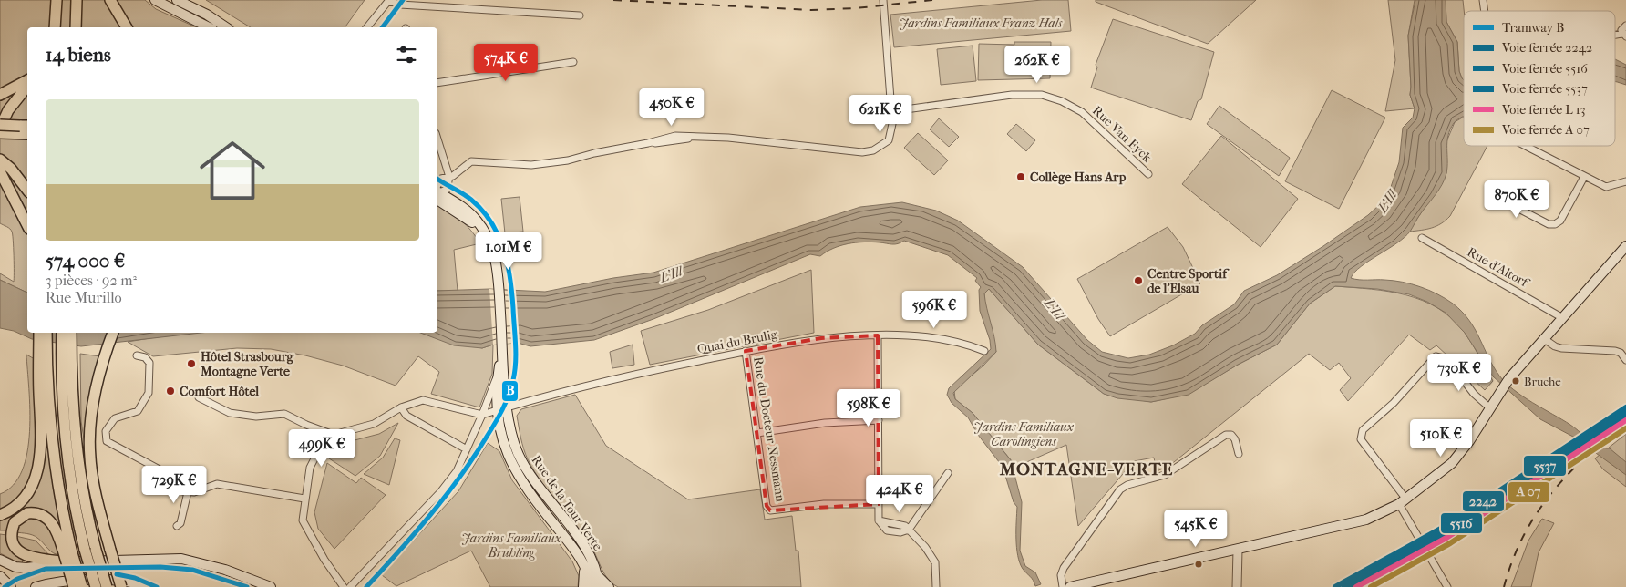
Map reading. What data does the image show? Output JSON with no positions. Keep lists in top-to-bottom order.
{
  "streets": {
    "main road": ["Rue de la Tour Verte"],
    "street": [
      "Rue Van Eyck",
      "Rue d'Altorf",
      "Quai du Brulig",
      "Rue du Docteur Nessmann"
    ]
  },
  "crossings": [
    ["Quai du Brulig", "Rue du Docteur Nessmann"],
    ["Quai du Brulig", "Rue de la Tour Verte"]
  ],
  "districts": ["MONTAGNE-VERTE"],
  "water": ["L'Ill"],
  "parks": ["Jardins Familiaux Franz Hals", "Jardins Familiaux Carolingiens", "Jardins Familiaux Bruhling"],
  "places": [
    "Collège Hans Arp",
    "Centre Sportif de l'Elsau",
    "Hôtel Strasbourg Montagne Verte",
    "Bruche",
    "Comfort Hôtel"
  ],
  "lines": [
    "tram line B",
    "rail line 2242",
    "rail line 5537",
    "rail line 5516"
  ],
  "legend": [
    "Tramway B",
    "Voie ferrée 2242",
    "Voie ferrée 5516",
    "Voie ferrée 5537",
    "Voie ferrée L 13",
    "Voie ferrée A 07"
  ],
  "page": {
    "heading": "14 biens",
    "price": [
      "574K €",
      "262K €",
      "450K €",
      "621K €",
      "870K €",
      "1.01M €",
      "596K €",
      "730K €",
      "598K €",
      "510K €",
      "499K €",
      "729K €",
      "424K €",
      "545K €"
    ],
    "list": [
      {
        "name": "574 000 €",
        "note": "3 pièces · 92 m² · Rue Murillo"
      }
    ]
  }
}
